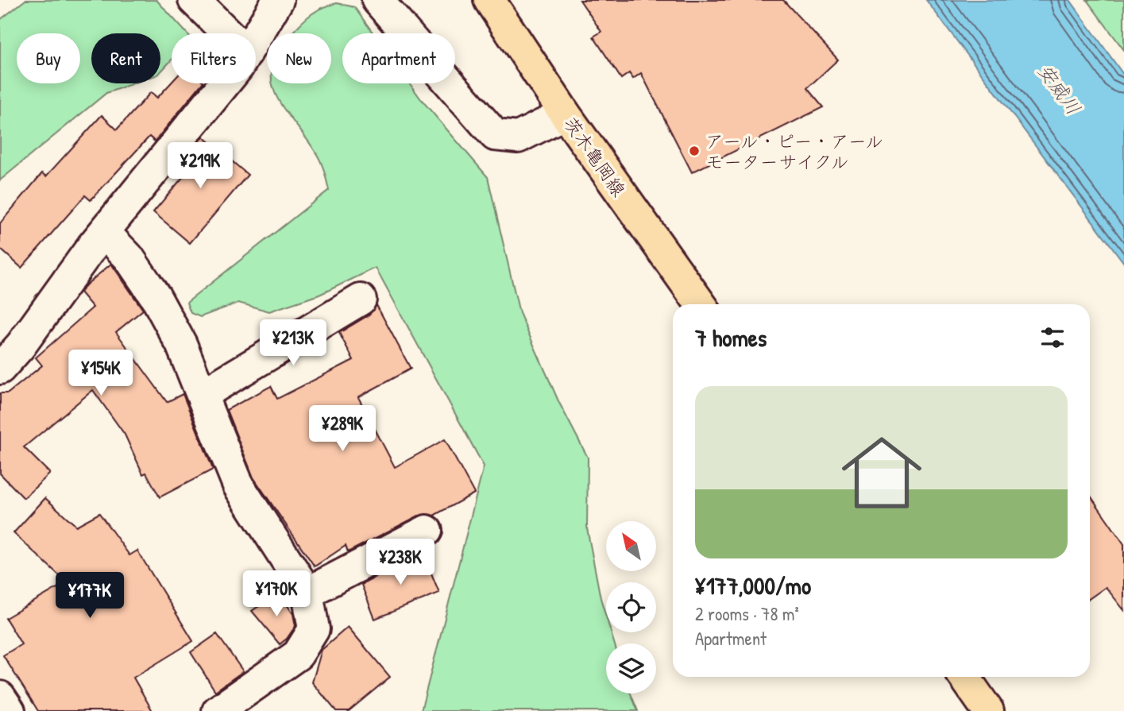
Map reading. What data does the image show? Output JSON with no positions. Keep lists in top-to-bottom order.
{
  "streets": {
    "main road": ["茨木亀岡線"]
  },
  "water": ["安威川"],
  "places": ["アール・ピー・アール モーターサイクル"],
  "north": "top left",
  "page": {
    "chip": [
      "Buy",
      "Rent",
      "Filters",
      "New",
      "Apartment"
    ],
    "price": [
      "¥219K",
      "¥213K",
      "¥154K",
      "¥289K",
      "¥238K",
      "¥170K",
      "¥177K"
    ],
    "heading": "7 homes",
    "list": [
      {
        "name": "¥177,000/mo",
        "note": "2 rooms · 78 m² · Apartment"
      }
    ]
  }
}
